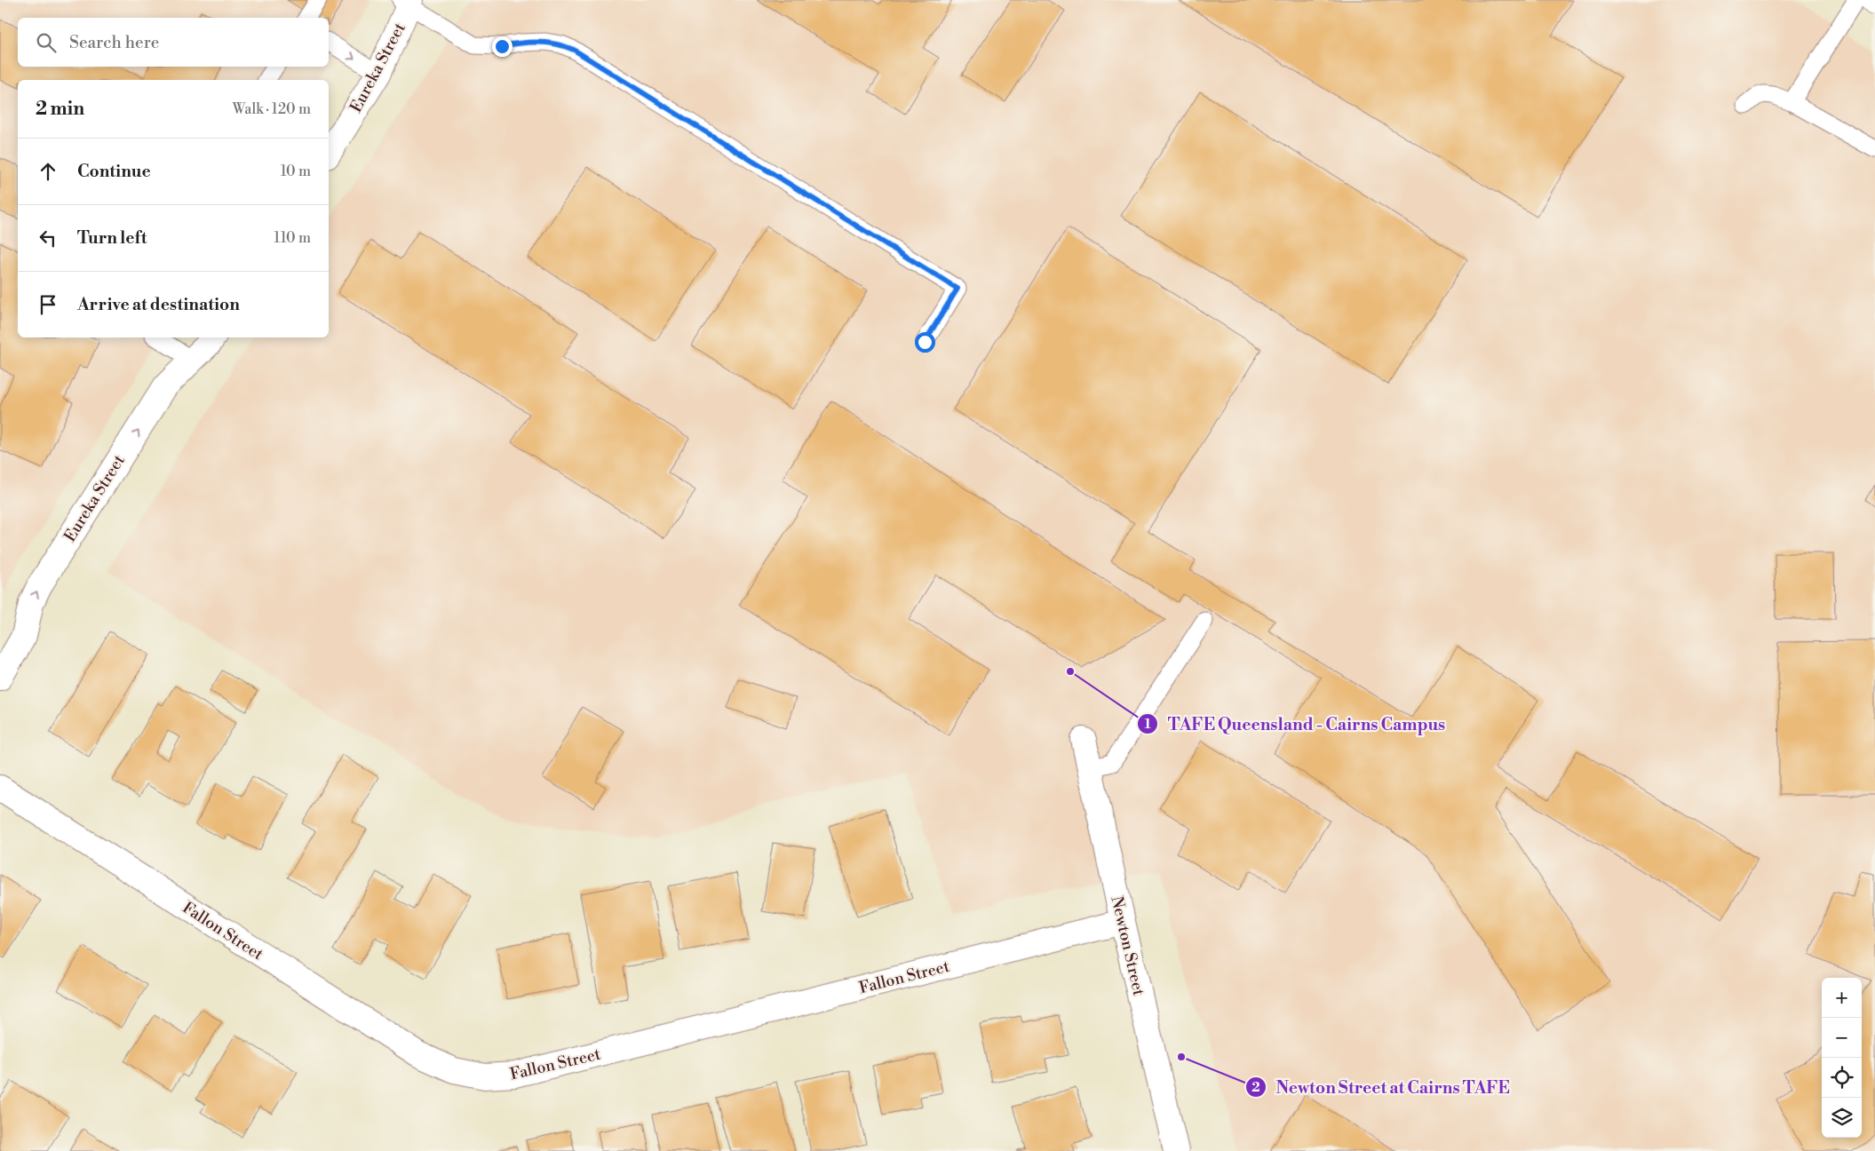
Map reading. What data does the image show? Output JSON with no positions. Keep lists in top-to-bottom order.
{
  "streets": {
    "street": ["Eureka Street", "Fallon Street", "Newton Street"]
  },
  "crossings": [
    ["Fallon Street", "Newton Street"]
  ],
  "one_way": ["Eureka Street"],
  "places": ["TAFE Queensland - Cairns Campus", "Newton Street at Cairns TAFE"],
  "page": {
    "search": "Search here",
    "heading": ["2 min", "Walk · 120 m"],
    "list": [
      ["Continue", "10 m"],
      ["Turn left", "110 m"],
      "Arrive at destination"
    ],
    "map_buttons": ["+", "−"]
  }
}
